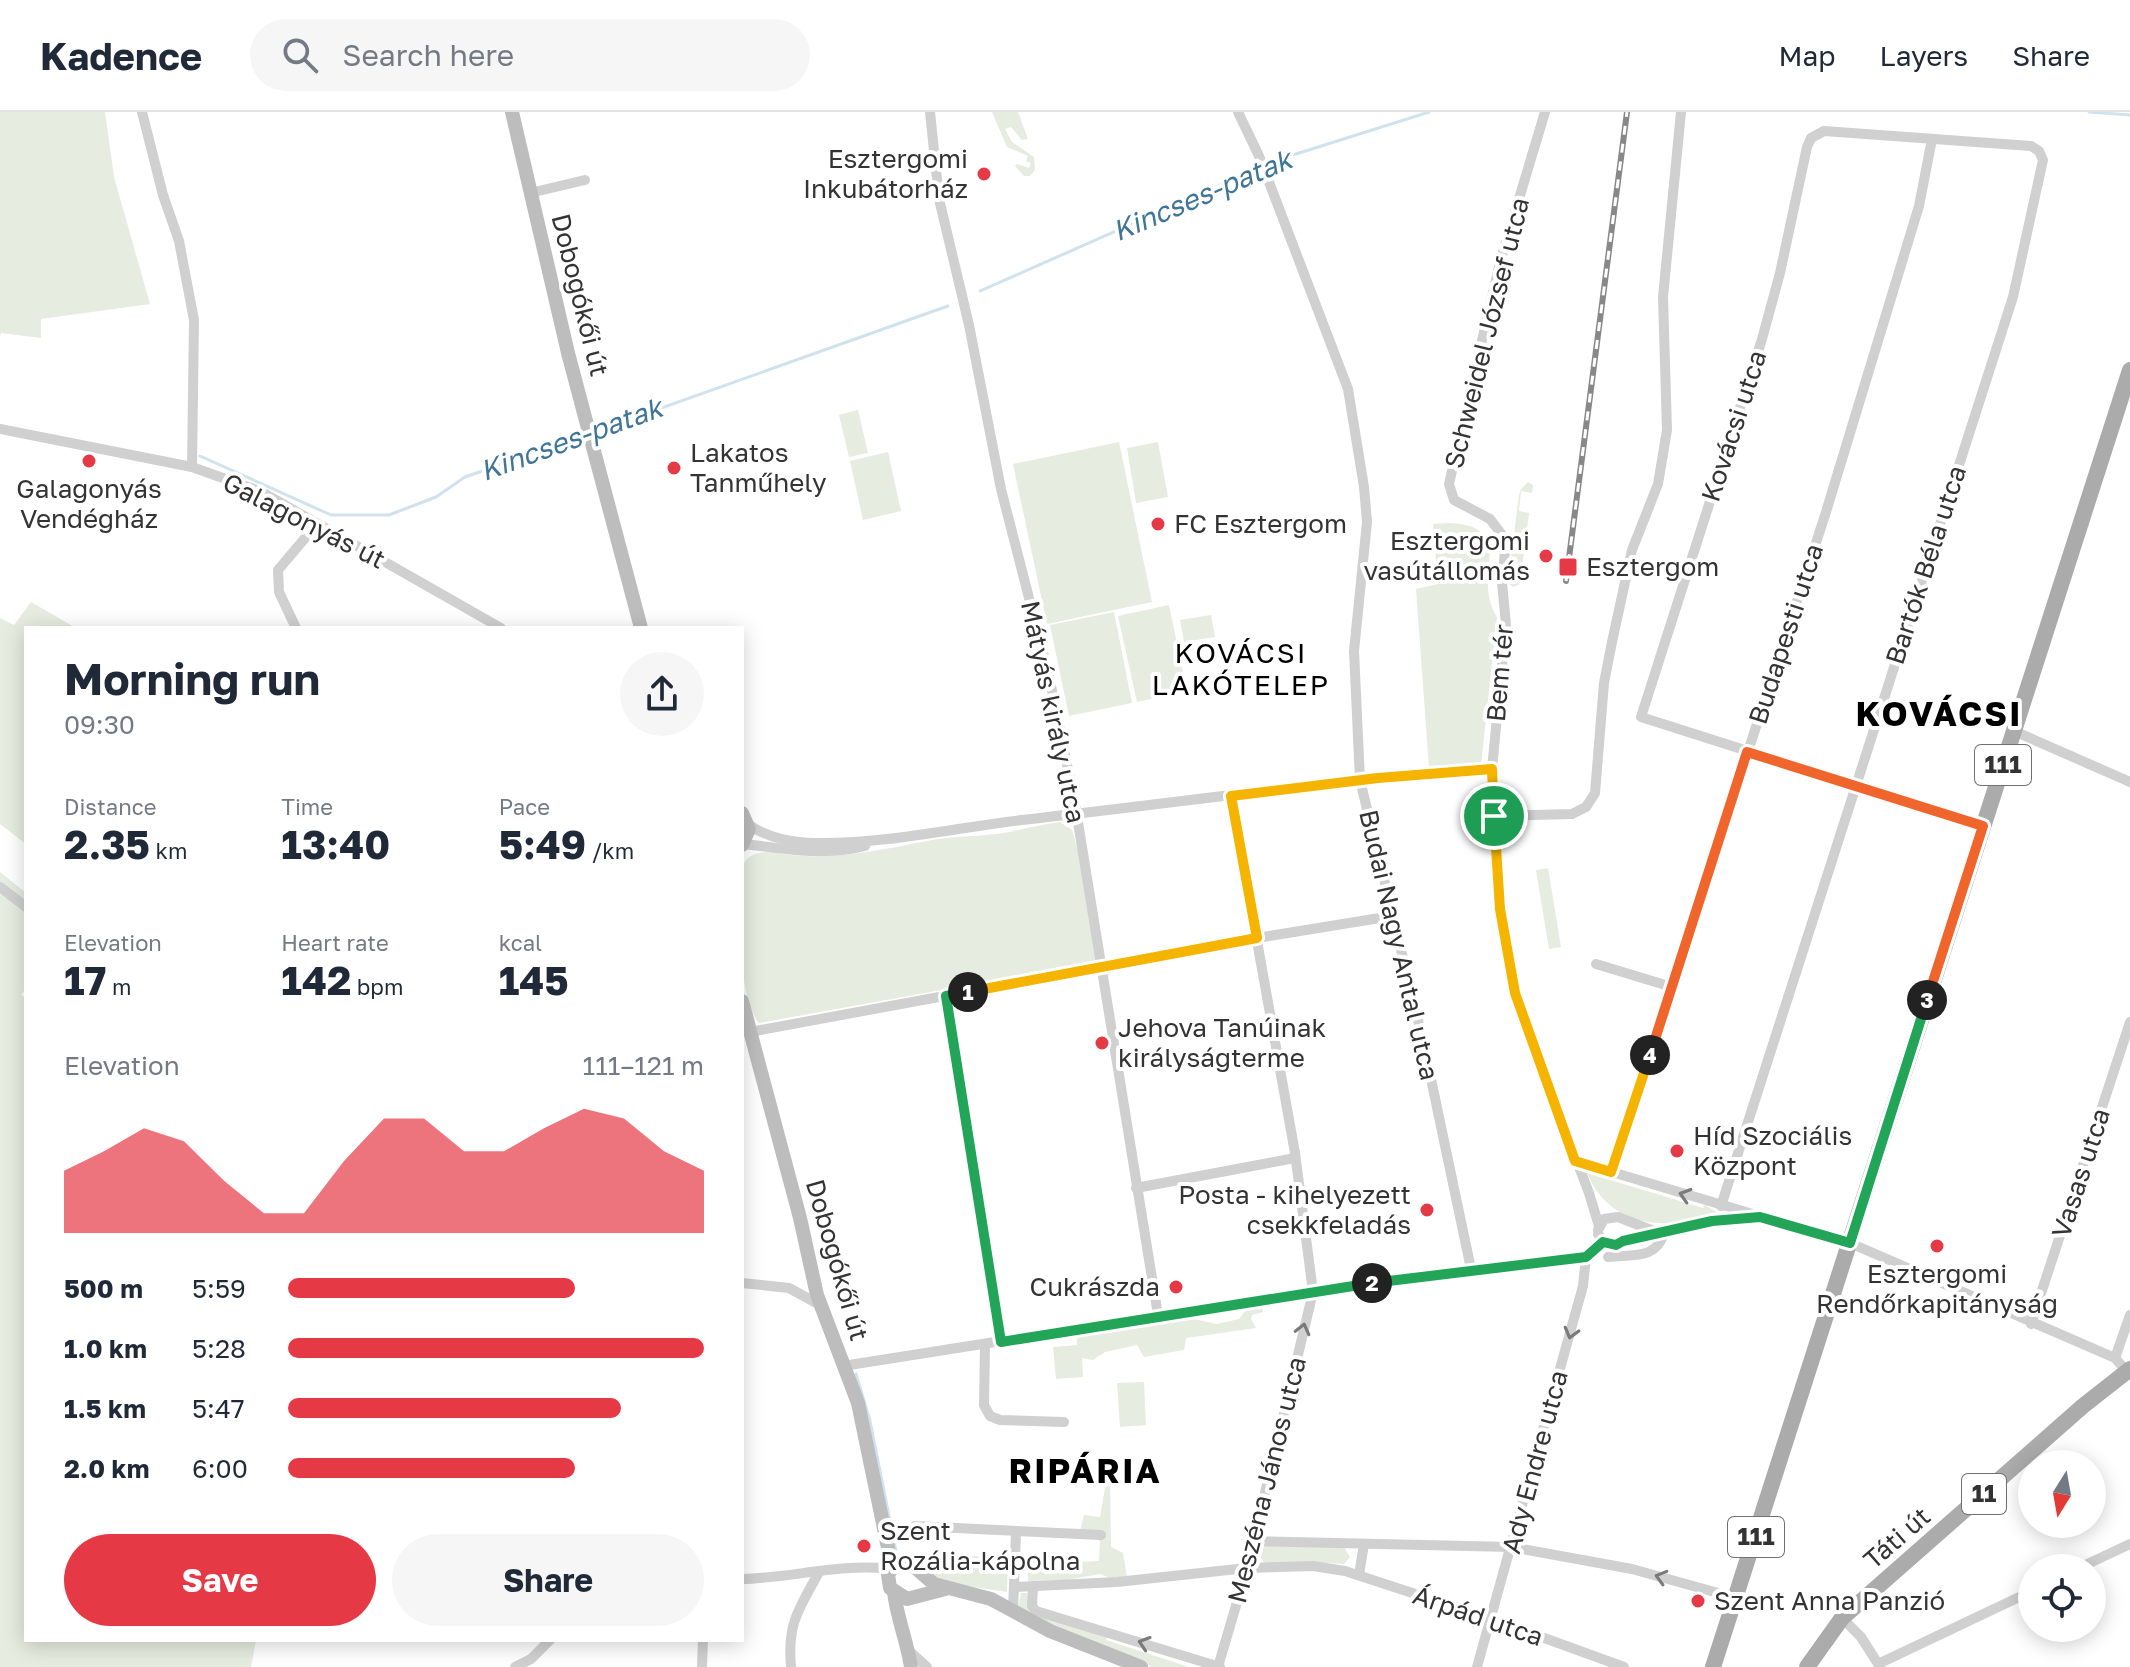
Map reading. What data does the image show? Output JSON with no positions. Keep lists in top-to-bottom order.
{
  "streets": {
    "main road": [
      "Dobogókői út",
      "111",
      "11",
      "Táti út"
    ],
    "street": [
      "Schweidel József utca",
      "Kovácsi utca",
      "Galagonyás út",
      "Bartók Béla utca",
      "Budapesti utca",
      "Bem tér",
      "Mátyás király utca",
      "Budai Nagy Antal utca",
      "Vasas utca",
      "Ady Endre utca",
      "Meszéna János utca",
      "Árpád utca"
    ]
  },
  "crossings": [
    ["Schweidel József utca", "Bem tér"],
    ["Kovácsi utca", "Bartók Béla utca"],
    ["Kovácsi utca", "Budapesti utca"],
    ["Bartók Béla utca", "Budapesti utca"],
    ["Ady Endre utca", "Árpád utca"],
    ["Meszéna János utca", "Árpád utca"],
    ["11", "Táti út"]
  ],
  "one_way": ["Ady Endre utca", "Meszéna János utca"],
  "districts": ["KOVÁCSI LAKÓTELEP", "KOVÁCSI", "RIPÁRIA"],
  "water": ["Kincses-patak"],
  "places": {
    "other": [
      "Esztergomi Inkubátorház",
      "Galagonyás Vendégház",
      "Lakatos Tanműhely",
      "FC Esztergom",
      "Esztergomi vasútállomás",
      "Jehova Tanúinak királyságterme",
      "Híd Szociális Központ",
      "Posta - kihelyezett csekkfeladás",
      "Esztergomi Rendőrkapitányság",
      "Cukrászda",
      "Szent Rozália-kápolna",
      "Szent Anna Panzió"
    ],
    "transit": ["Esztergom"]
  },
  "north": "bottom",
  "page": {
    "header": "Kadence",
    "search": "Search here",
    "nav": ["Map", "Layers", "Share"],
    "heading": ["Morning run", "09:30"],
    "stats": [
      ["Distance", "2.35 km"],
      ["Time", "13:40"],
      ["Pace", "5:49 /km"],
      ["Elevation", "17 m"],
      ["Heart rate", "142 bpm"],
      ["kcal", "145"]
    ],
    "pins": [
      "1",
      "3",
      "4",
      "2"
    ],
    "chart": ["Elevation", "111–121 m"],
    "list": [
      {
        "name": "500 m",
        "note": "5:59"
      },
      {
        "name": "1.0 km",
        "note": "5:28"
      },
      {
        "name": "1.5 km",
        "note": "5:47"
      },
      {
        "name": "2.0 km",
        "note": "6:00"
      }
    ],
    "buttons": ["Save", "Share"]
  }
}
